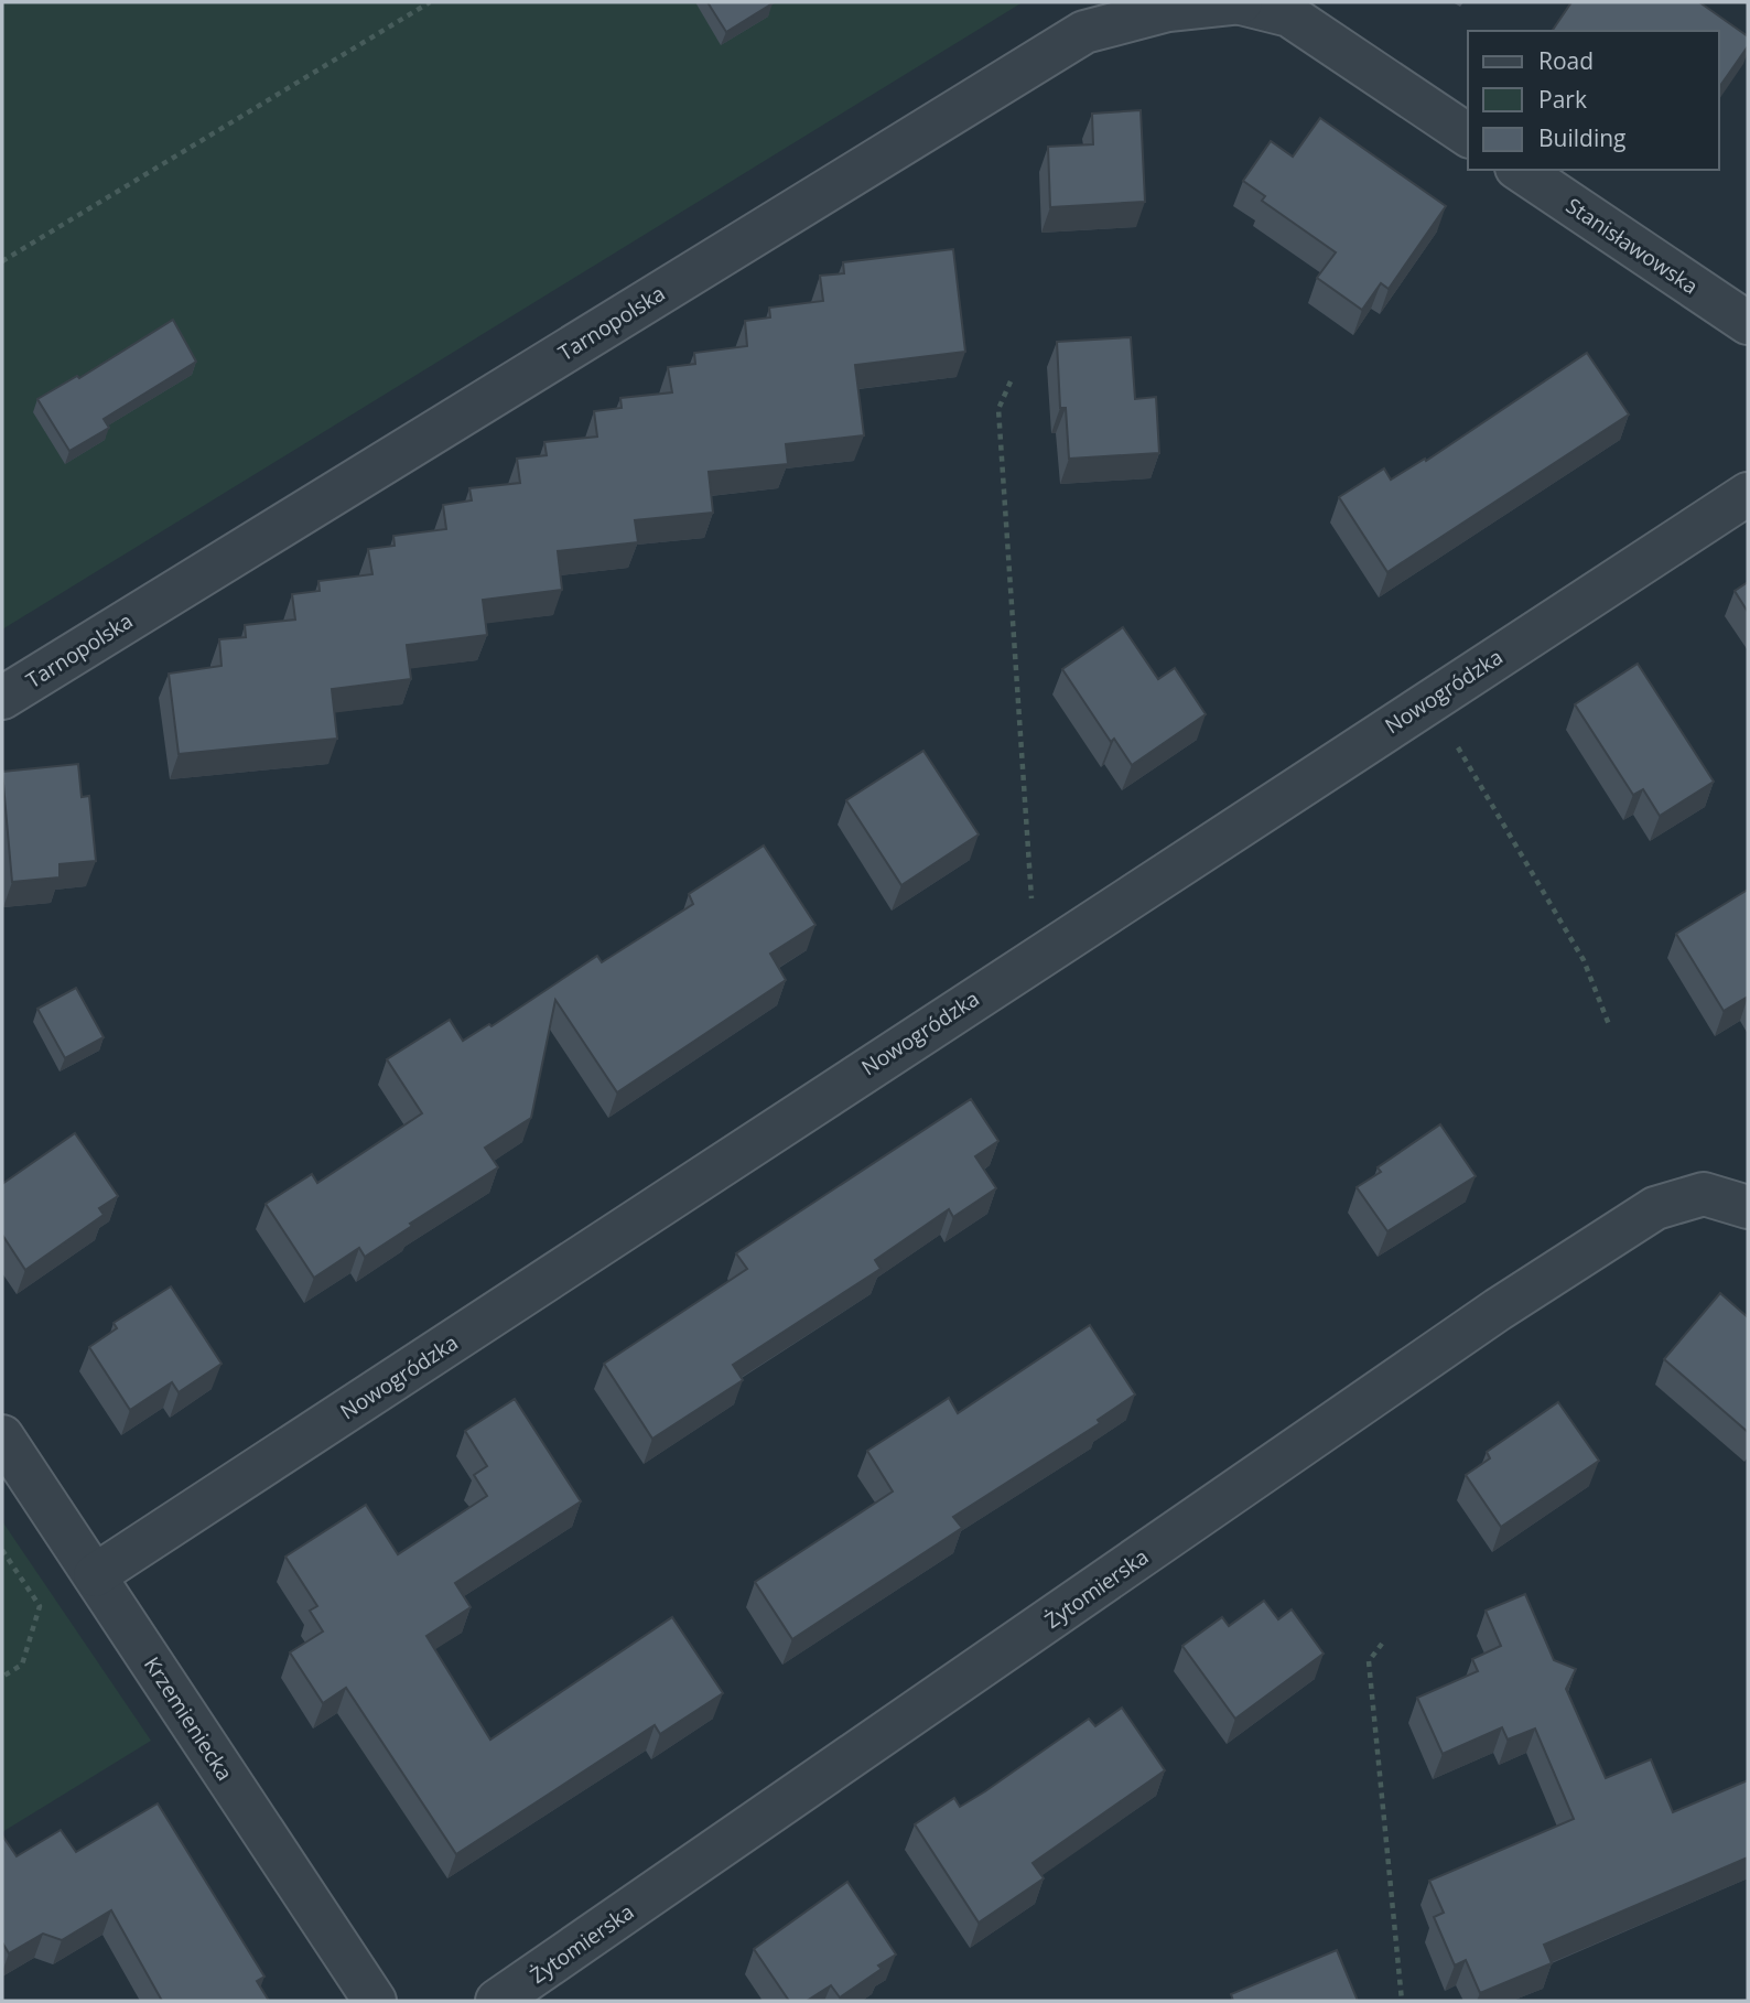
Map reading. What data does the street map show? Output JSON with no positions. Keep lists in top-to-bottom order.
{
  "streets": {
    "street": [
      "Stanisławowska",
      "Tarnopolska",
      "Nowogródzka",
      "Żytomierska",
      "Krzemieniecka"
    ]
  },
  "crossings": [
    ["Nowogródzka", "Krzemieniecka"]
  ],
  "legend": ["Road", "Park", "Building"]
}
